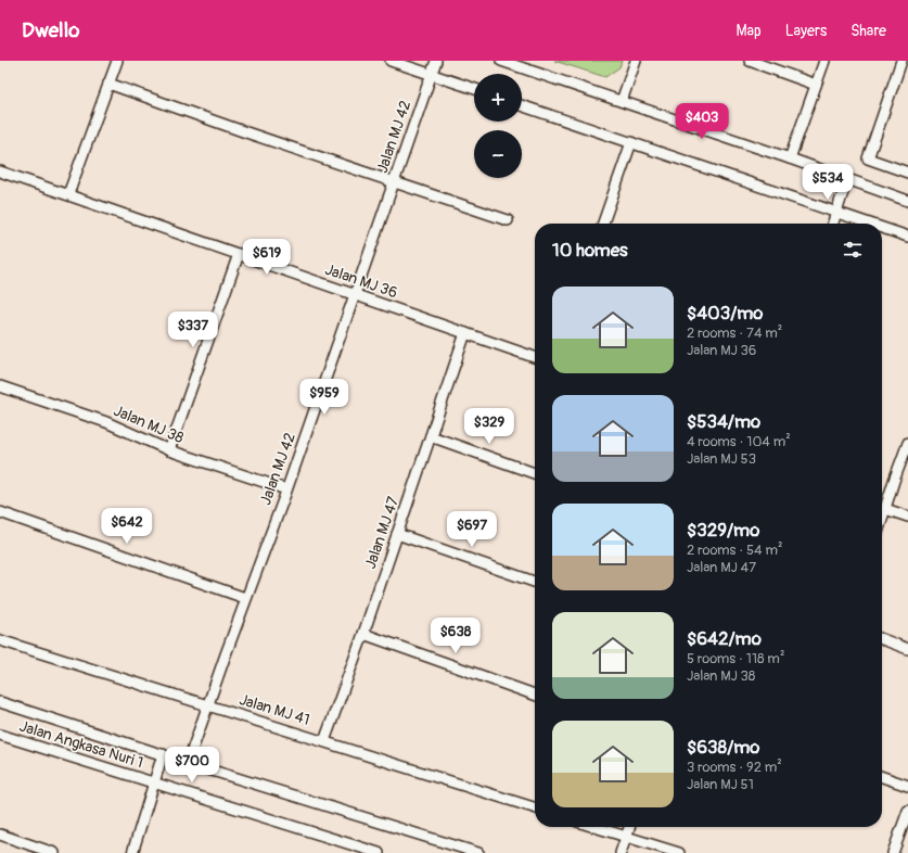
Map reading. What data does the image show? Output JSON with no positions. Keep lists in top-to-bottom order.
{
  "streets": {
    "street": [
      "Jalan MJ 42",
      "Jalan MJ 36",
      "Jalan MJ 38",
      "Jalan MJ 47",
      "Jalan MJ 41",
      "Jalan Angkasa Nuri 1"
    ]
  },
  "crossings": [
    ["Jalan MJ 42", "Jalan MJ 36"],
    ["Jalan MJ 42", "Jalan MJ 38"],
    ["Jalan MJ 42", "Jalan MJ 41"],
    ["Jalan MJ 36", "Jalan MJ 47"],
    ["Jalan MJ 47", "Jalan MJ 41"]
  ],
  "page": {
    "header": "Dwello",
    "nav": ["Map", "Layers", "Share"],
    "map_buttons": ["+", "−"],
    "price": [
      "$403",
      "$534",
      "$619",
      "$337",
      "$959",
      "$329",
      "$642",
      "$697",
      "$638",
      "$700"
    ],
    "heading": "10 homes",
    "list": [
      {
        "name": "$403/mo",
        "note": "2 rooms · 74 m² · Jalan MJ 36"
      },
      {
        "name": "$534/mo",
        "note": "4 rooms · 104 m² · Jalan MJ 53"
      },
      {
        "name": "$329/mo",
        "note": "2 rooms · 54 m² · Jalan MJ 47"
      },
      {
        "name": "$642/mo",
        "note": "5 rooms · 118 m² · Jalan MJ 38"
      },
      {
        "name": "$638/mo",
        "note": "3 rooms · 92 m² · Jalan MJ 51"
      }
    ]
  }
}
